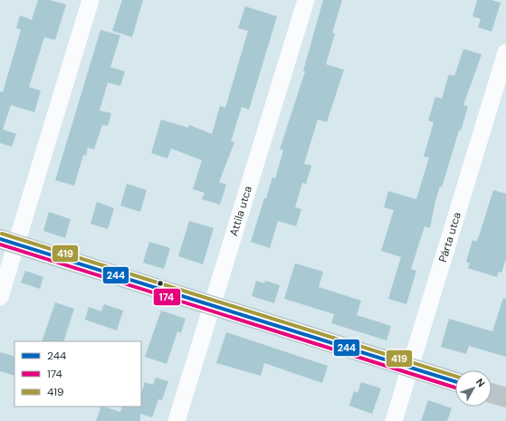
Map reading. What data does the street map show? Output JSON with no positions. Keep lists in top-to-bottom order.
{
  "streets": {
    "street": ["Attila utca", "Párta utca"]
  },
  "lines": ["transit line 419", "transit line 244", "transit line 174"],
  "legend": ["244", "174", "419"],
  "north": "top right"
}
